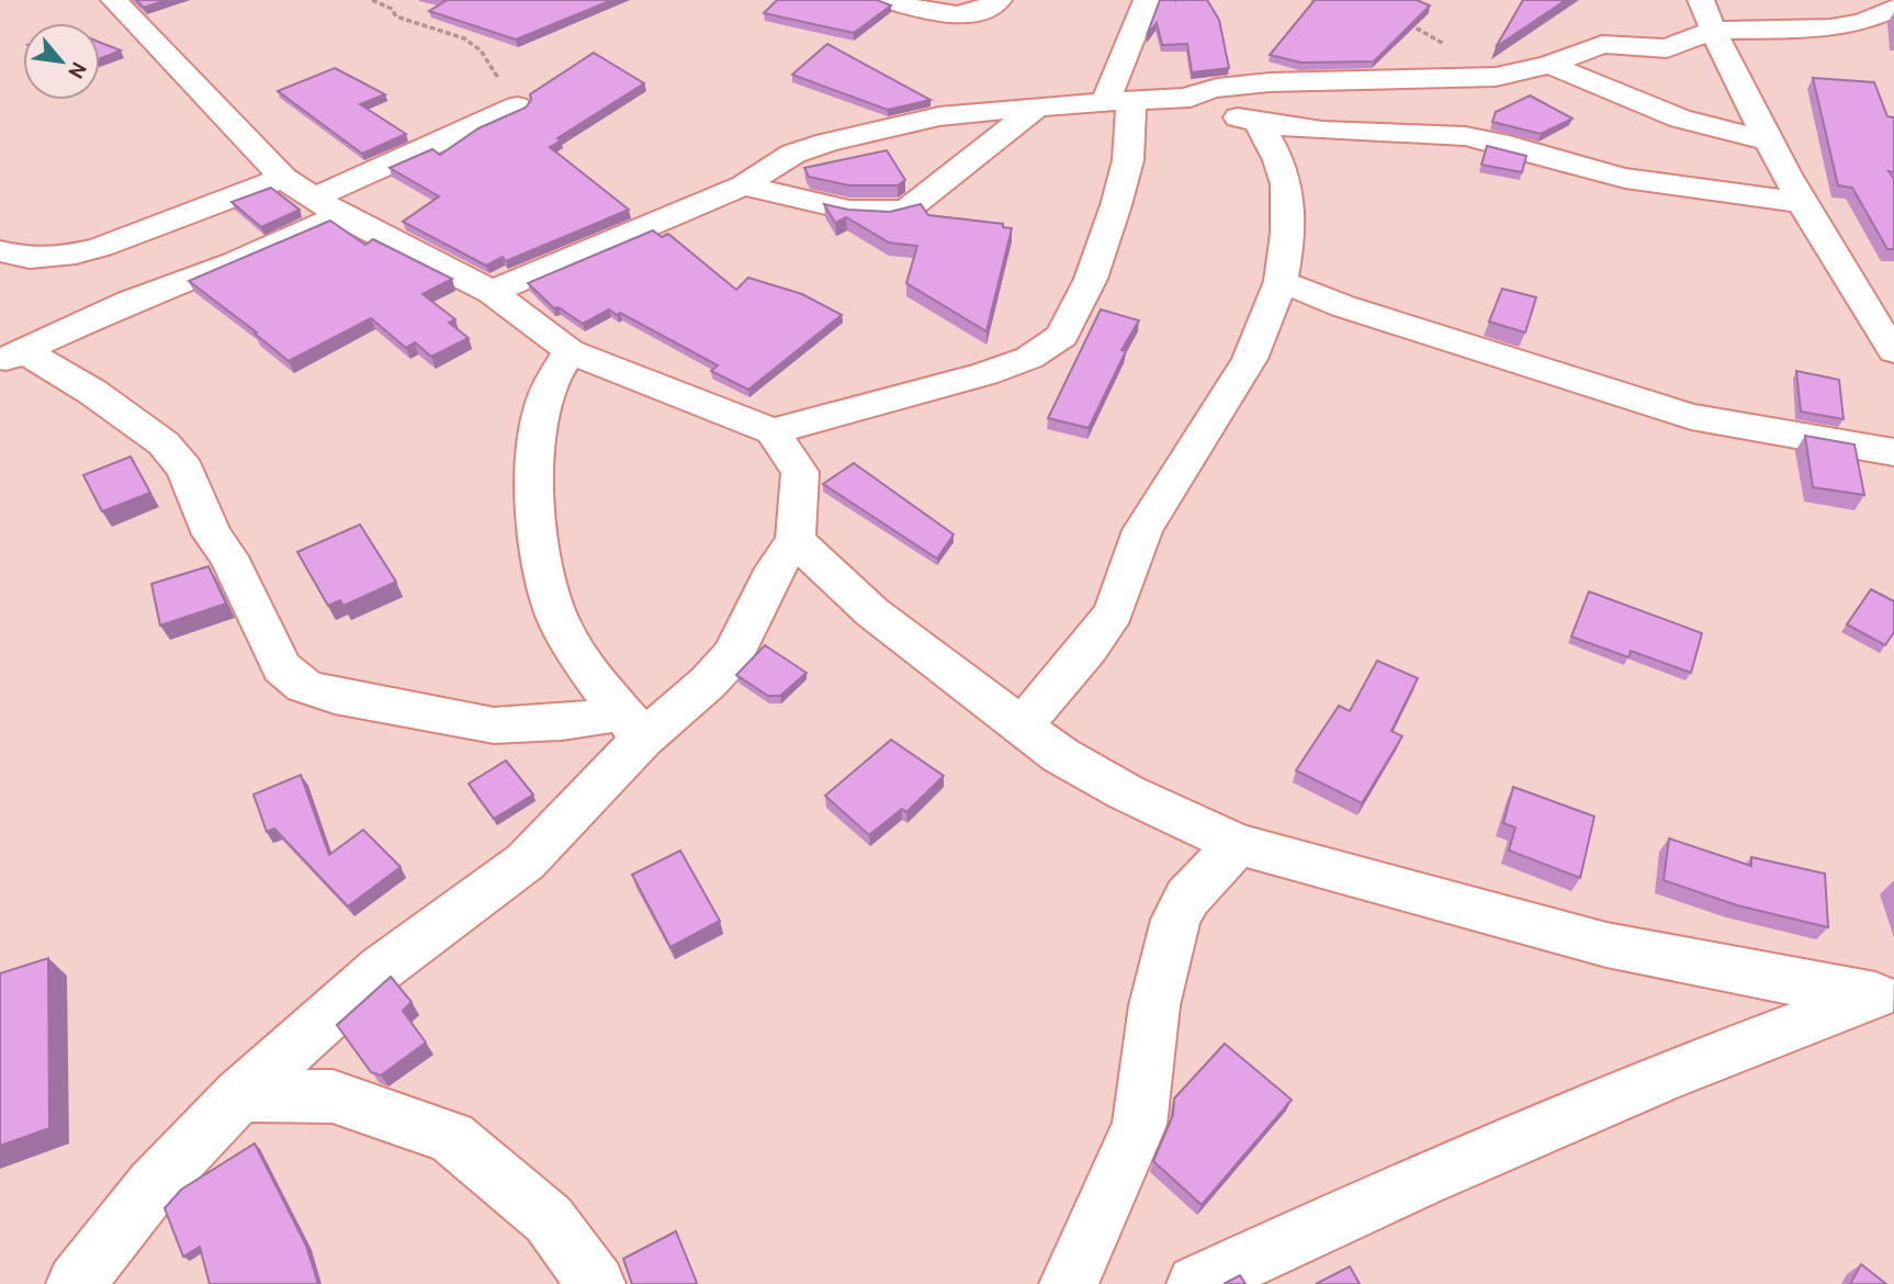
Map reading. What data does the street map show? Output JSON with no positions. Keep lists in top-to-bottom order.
{
  "north": "bottom right"
}
